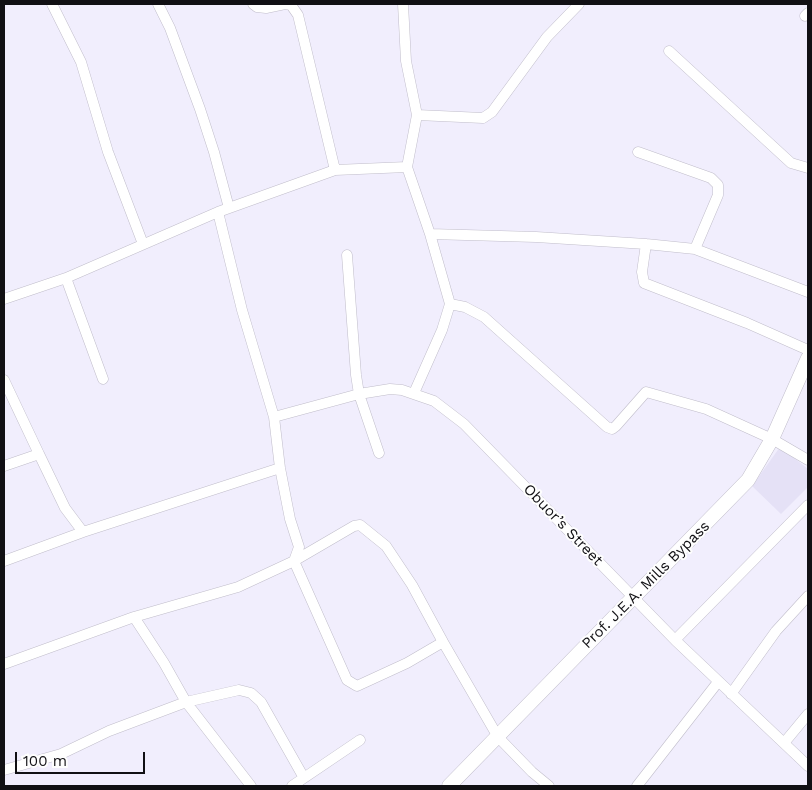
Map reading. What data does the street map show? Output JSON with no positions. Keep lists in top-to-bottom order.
{
  "streets": {
    "street": ["Obuor’s Street", "Prof. J.E.A. Mills Bypass"]
  },
  "crossings": [
    ["Obuor’s Street", "Prof. J.E.A. Mills Bypass"]
  ],
  "scale_bar": "100 m"
}
